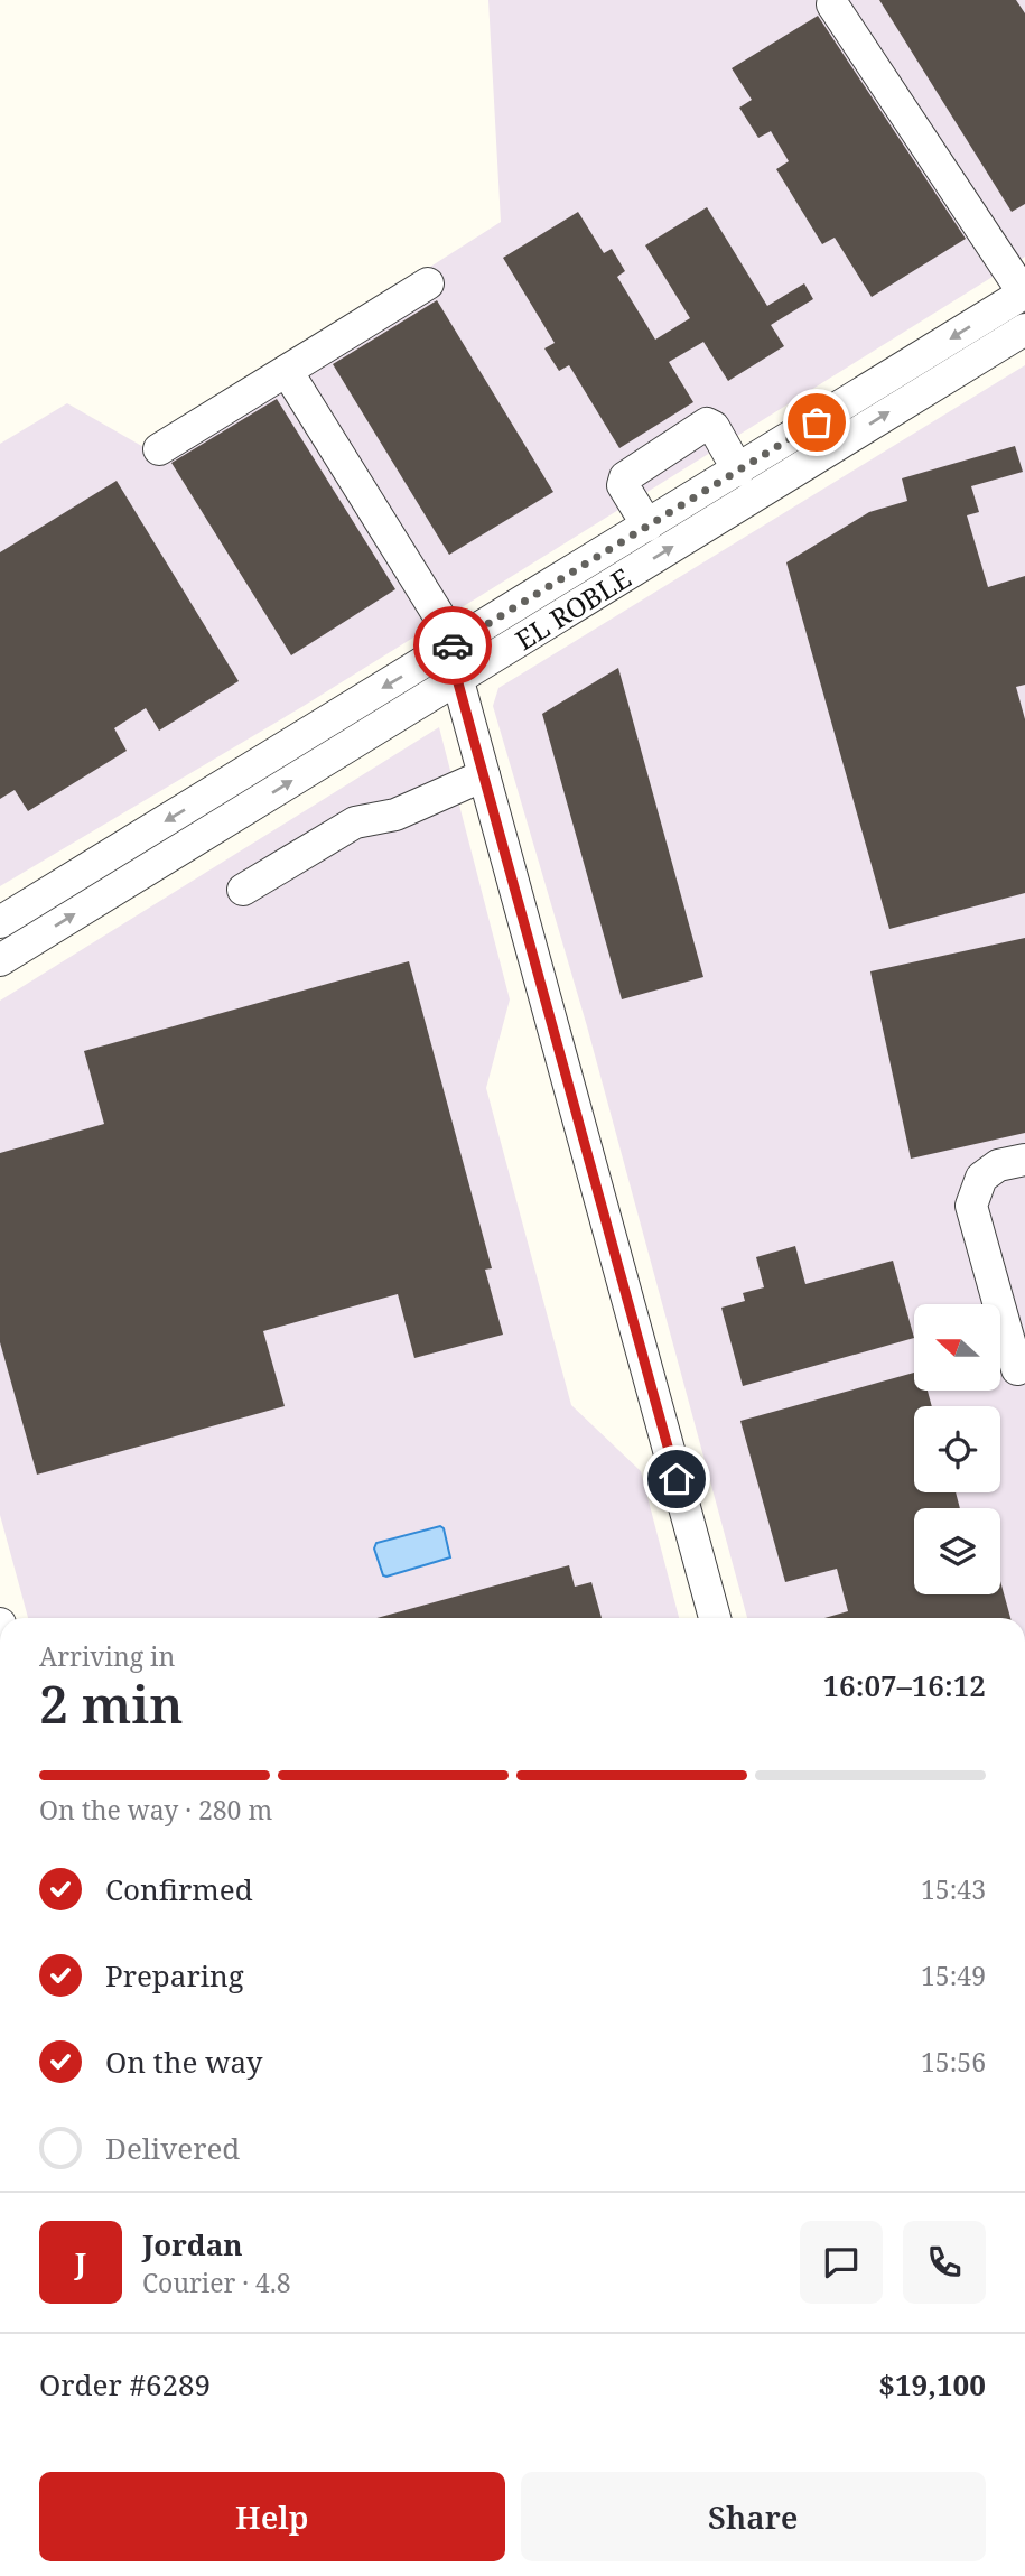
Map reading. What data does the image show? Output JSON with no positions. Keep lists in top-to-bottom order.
{
  "streets": {
    "street": ["EL ROBLE"]
  },
  "north": "left",
  "page": {
    "heading": ["2 min", "Arriving in", "16:07–16:12"],
    "panel": [
      "Jordan",
      "Courier · 4.8",
      "Order #6289",
      "$19,100"
    ],
    "bar": "On the way · 280 m",
    "list": [
      ["Confirmed", "15:43"],
      ["Preparing", "15:49"],
      ["On the way", "15:56"],
      "Delivered"
    ],
    "round": "J",
    "buttons": ["Help", "Share"]
  }
}
